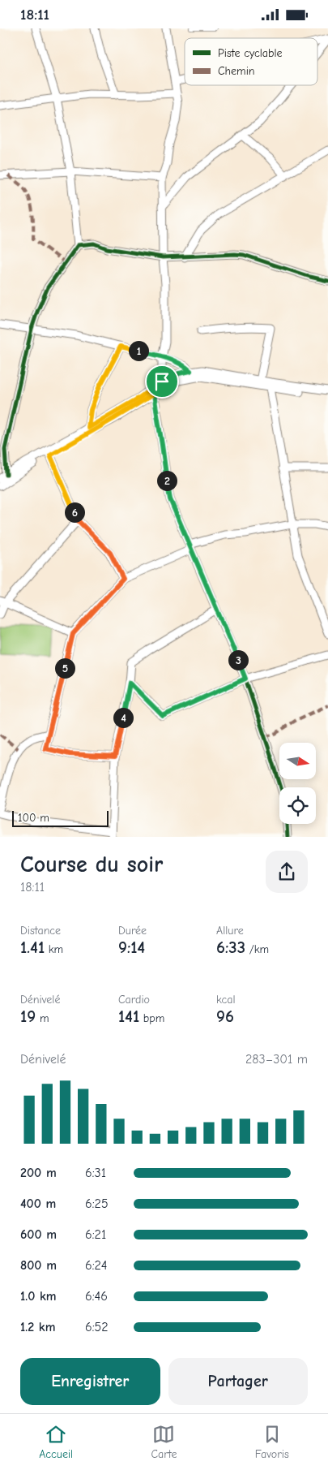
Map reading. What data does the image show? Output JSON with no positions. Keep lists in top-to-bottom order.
{
  "legend": ["Piste cyclable", "Chemin"],
  "scale_bar": "100 m",
  "north": "right",
  "page": {
    "status": "18:11",
    "pins": [
      "1",
      "2",
      "6",
      "3",
      "5",
      "4"
    ],
    "scale": "100 m",
    "heading": ["Course du soir", "18:11"],
    "stats": [
      ["Distance", "1.41 km"],
      ["Durée", "9:14"],
      ["Allure", "6:33 /km"],
      ["Dénivelé", "19 m"],
      ["Cardio", "141 bpm"],
      ["kcal", "96"]
    ],
    "chart": ["Dénivelé", "283–301 m"],
    "list": [
      {
        "name": "200 m",
        "note": "6:31"
      },
      {
        "name": "400 m",
        "note": "6:25"
      },
      {
        "name": "600 m",
        "note": "6:21"
      },
      {
        "name": "800 m",
        "note": "6:24"
      },
      {
        "name": "1.0 km",
        "note": "6:46"
      },
      {
        "name": "1.2 km",
        "note": "6:52"
      }
    ],
    "buttons": ["Enregistrer", "Partager"],
    "tabs": ["Accueil", "Carte", "Favoris"]
  }
}
